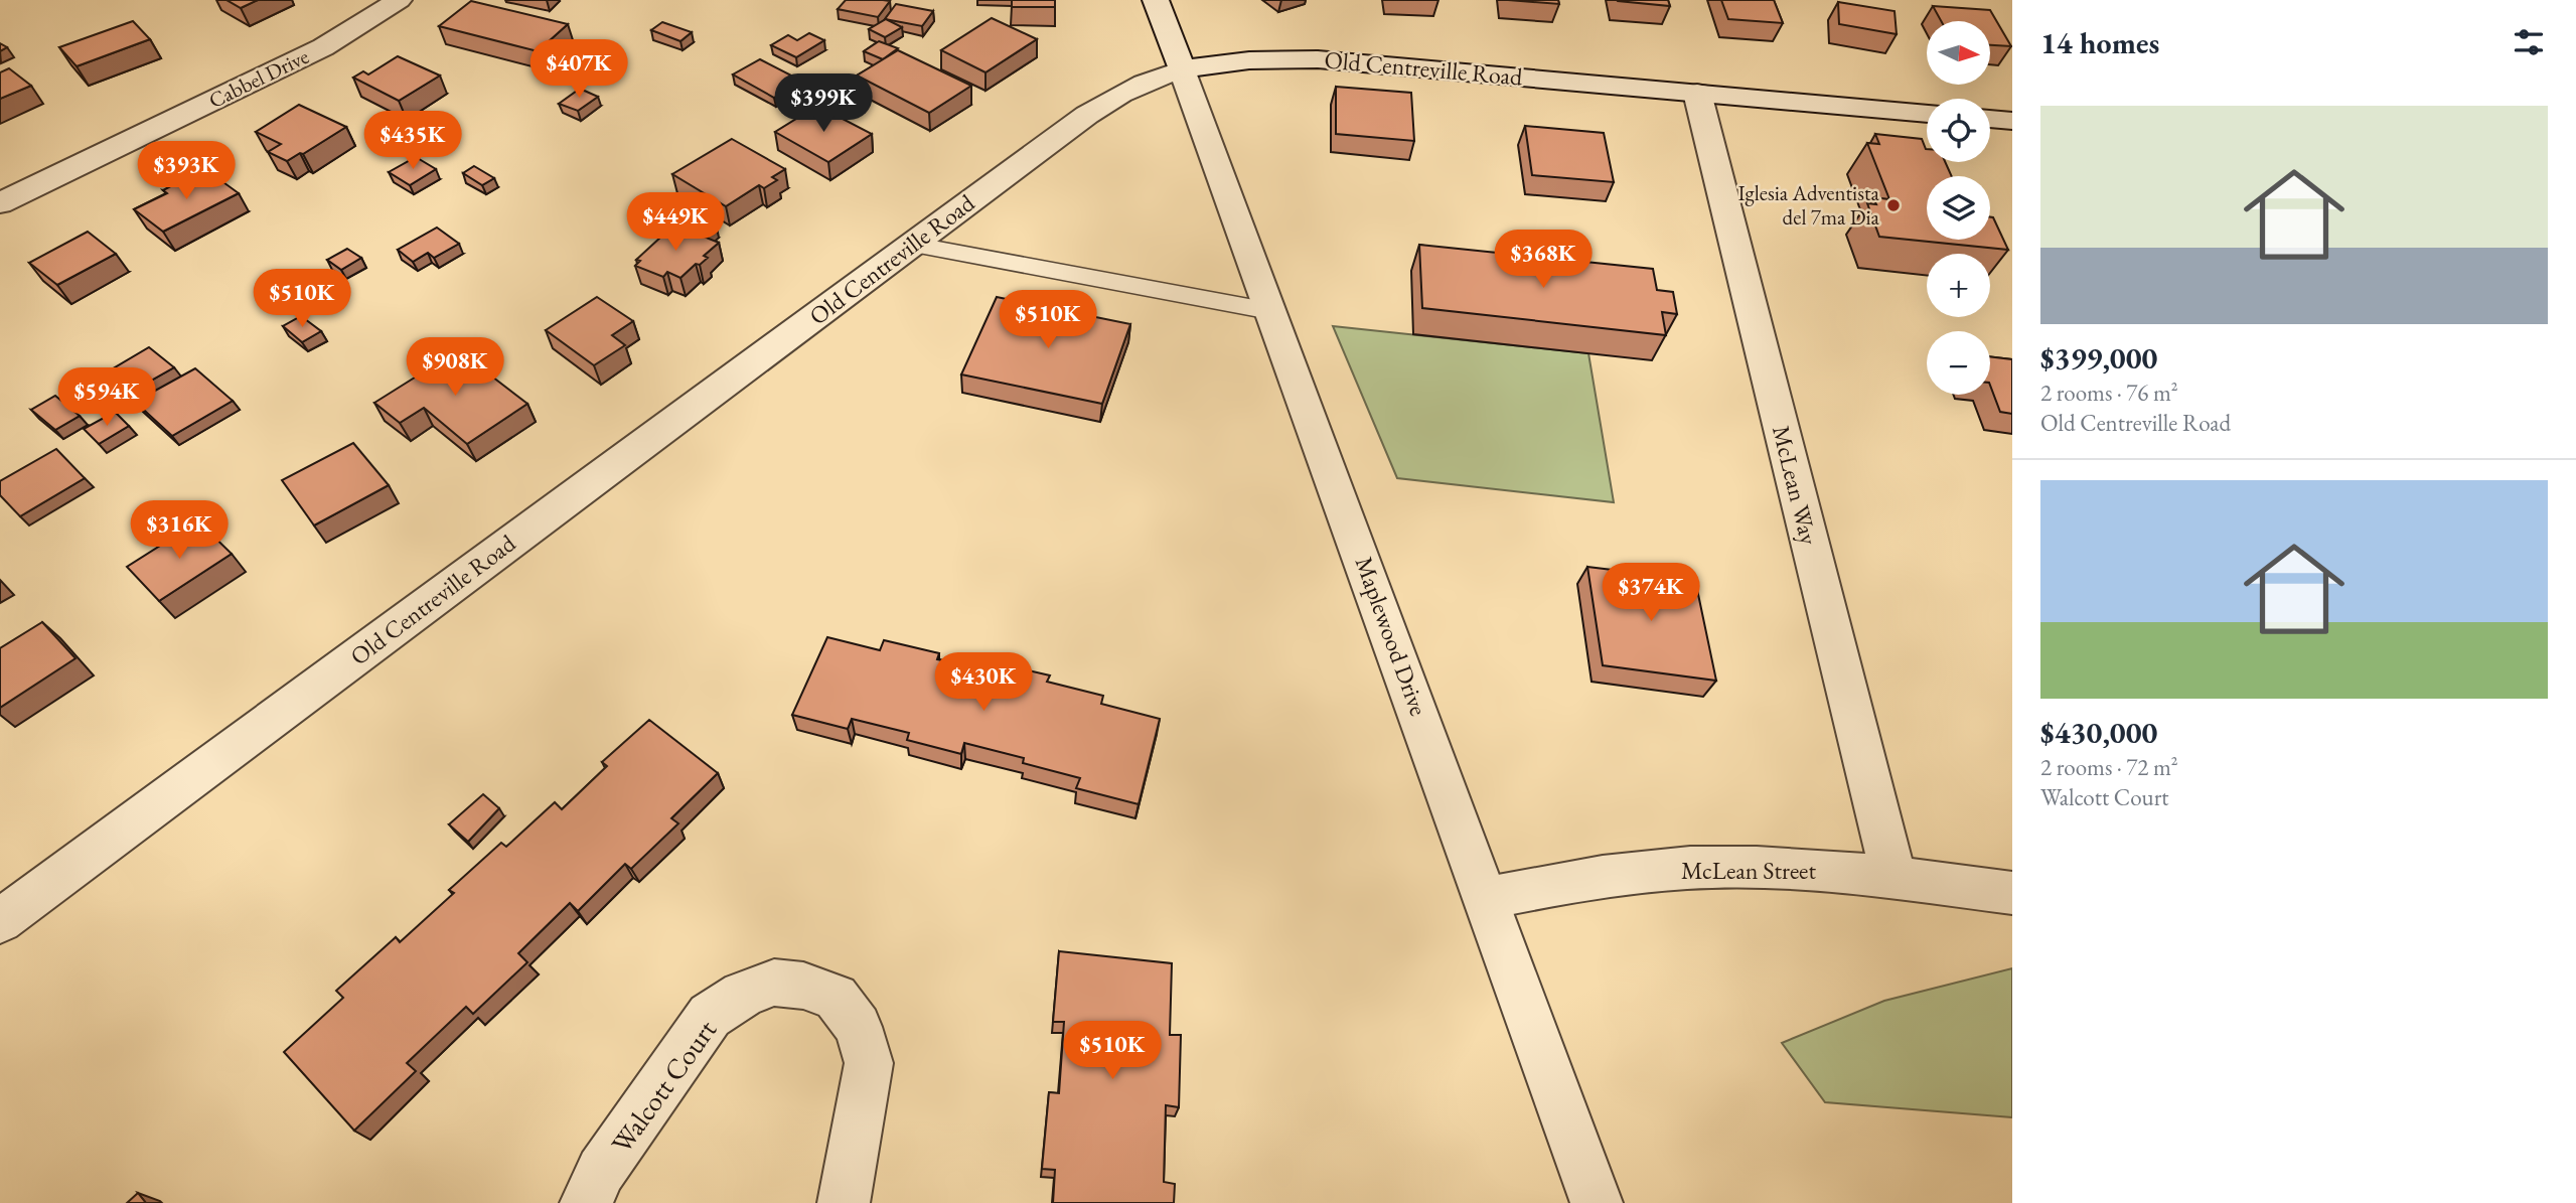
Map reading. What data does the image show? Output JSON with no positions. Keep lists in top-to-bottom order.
{
  "streets": {
    "street": [
      "Old Centreville Road",
      "Cabbel Drive",
      "McLean Way",
      "Maplewood Drive",
      "McLean Street",
      "Walcott Court"
    ]
  },
  "crossings": [
    ["Old Centreville Road", "McLean Way"],
    ["Old Centreville Road", "Maplewood Drive"],
    ["McLean Way", "McLean Street"],
    ["Maplewood Drive", "McLean Street"]
  ],
  "places": ["Iglesia Adventista del 7ma Dia"],
  "north": "right",
  "page": {
    "heading": "14 homes",
    "map_buttons": ["+", "−"],
    "price": [
      "$407K",
      "$399K",
      "$435K",
      "$393K",
      "$449K",
      "$368K",
      "$510K",
      "$510K",
      "$908K",
      "$594K",
      "$316K",
      "$374K",
      "$430K",
      "$510K"
    ],
    "list": [
      {
        "name": "$399,000",
        "note": "2 rooms · 76 m² · Old Centreville Road"
      },
      {
        "name": "$430,000",
        "note": "2 rooms · 72 m² · Walcott Court"
      }
    ]
  }
}
